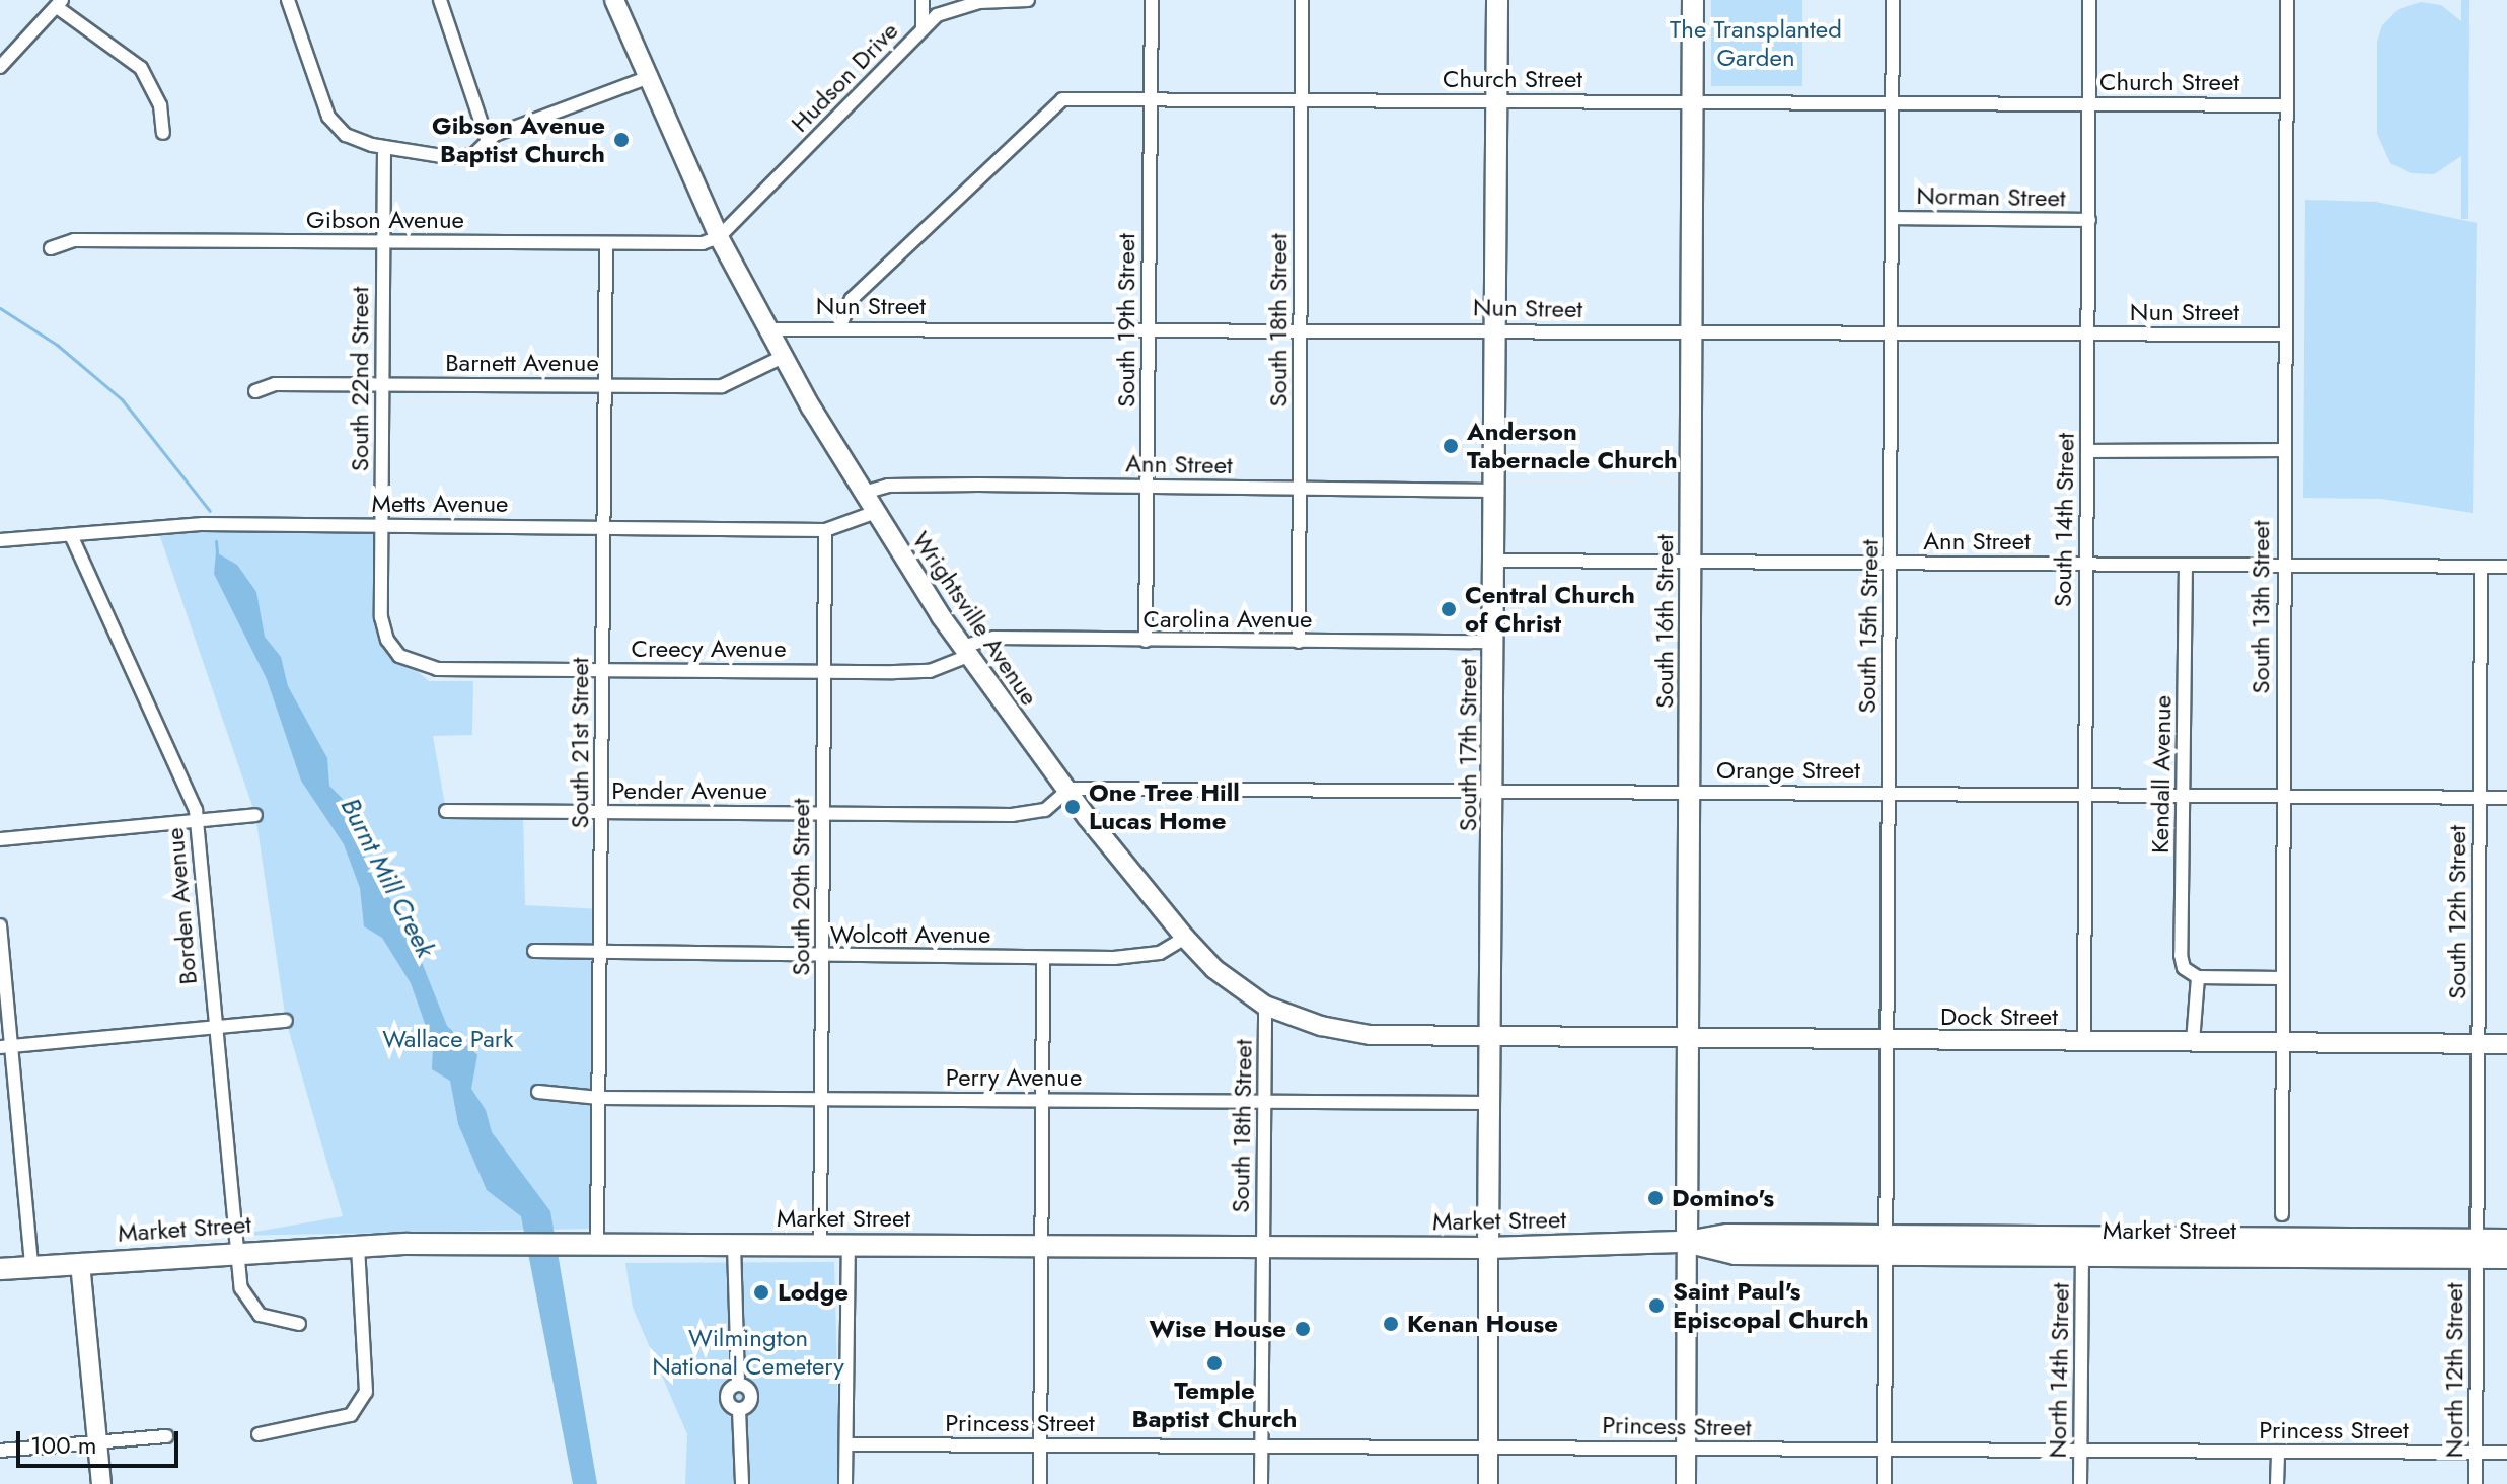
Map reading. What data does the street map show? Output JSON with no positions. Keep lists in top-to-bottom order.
{
  "streets": {
    "main road": ["South 16th Street", "South 17th Street", "Market Street"],
    "street": [
      "Hudson Drive",
      "Church Street",
      "Norman Street",
      "Gibson Avenue",
      "Nun Street",
      "South 19th Street",
      "South 18th Street",
      "Barnett Avenue",
      "South 22nd Street",
      "Ann Street",
      "Metts Avenue",
      "South 14th Street",
      "South 13th Street",
      "Wrightsville Avenue",
      "Carolina Avenue",
      "South 15th Street",
      "Creecy Avenue",
      "South 21st Street",
      "Orange Street",
      "Kendall Avenue",
      "Pender Avenue",
      "South 20th Street",
      "Borden Avenue",
      "South 12th Street",
      "Wolcott Avenue",
      "Dock Street",
      "Perry Avenue",
      "North 14th Street",
      "North 12th Street",
      "Princess Street"
    ]
  },
  "crossings": [
    ["Hudson Drive", "Gibson Avenue"],
    ["Hudson Drive", "Wrightsville Avenue"],
    ["Church Street", "Nun Street"],
    ["Church Street", "South 19th Street"],
    ["Church Street", "South 18th Street"],
    ["Church Street", "South 14th Street"],
    ["Church Street", "South 13th Street"],
    ["Church Street", "South 16th Street"],
    ["Church Street", "South 15th Street"],
    ["Church Street", "South 17th Street"],
    ["Norman Street", "South 14th Street"],
    ["Norman Street", "South 15th Street"],
    ["Gibson Avenue", "South 22nd Street"],
    ["Gibson Avenue", "Wrightsville Avenue"],
    ["Gibson Avenue", "South 21st Street"],
    ["Nun Street", "South 19th Street"],
    ["Nun Street", "South 18th Street"],
    ["Nun Street", "South 14th Street"],
    ["Nun Street", "South 13th Street"],
    ["Nun Street", "Wrightsville Avenue"],
    ["Nun Street", "South 16th Street"],
    ["Nun Street", "South 15th Street"],
    ["Nun Street", "South 17th Street"],
    ["South 19th Street", "Ann Street"],
    ["South 19th Street", "Carolina Avenue"],
    ["South 18th Street", "Ann Street"],
    ["South 18th Street", "Wrightsville Avenue"],
    ["South 18th Street", "Carolina Avenue"],
    ["South 18th Street", "Perry Avenue"],
    ["South 18th Street", "Market Street"],
    ["South 18th Street", "Princess Street"],
    ["Barnett Avenue", "South 22nd Street"],
    ["Barnett Avenue", "Wrightsville Avenue"],
    ["Barnett Avenue", "South 21st Street"],
    ["South 22nd Street", "Metts Avenue"],
    ["South 22nd Street", "Creecy Avenue"],
    ["Ann Street", "South 14th Street"],
    ["Ann Street", "South 13th Street"],
    ["Ann Street", "Wrightsville Avenue"],
    ["Ann Street", "South 16th Street"],
    ["Ann Street", "South 15th Street"],
    ["Ann Street", "South 17th Street"],
    ["Ann Street", "Kendall Avenue"],
    ["Ann Street", "South 12th Street"],
    ["Metts Avenue", "Wrightsville Avenue"],
    ["Metts Avenue", "South 21st Street"],
    ["Metts Avenue", "South 20th Street"],
    ["Metts Avenue", "Borden Avenue"],
    ["South 14th Street", "Orange Street"],
    ["South 14th Street", "Dock Street"],
    ["South 13th Street", "Orange Street"],
    ["South 13th Street", "Dock Street"],
    ["Wrightsville Avenue", "Carolina Avenue"],
    ["Wrightsville Avenue", "Creecy Avenue"],
    ["Wrightsville Avenue", "South 17th Street"],
    ["Wrightsville Avenue", "Orange Street"],
    ["Wrightsville Avenue", "Pender Avenue"],
    ["Wrightsville Avenue", "Wolcott Avenue"],
    ["Wrightsville Avenue", "Dock Street"],
    ["Carolina Avenue", "Creecy Avenue"],
    ["Carolina Avenue", "South 17th Street"],
    ["South 16th Street", "Orange Street"],
    ["South 16th Street", "Dock Street"],
    ["South 16th Street", "Market Street"],
    ["South 15th Street", "Orange Street"],
    ["South 15th Street", "Dock Street"],
    ["South 15th Street", "Market Street"],
    ["South 15th Street", "Princess Street"],
    ["Creecy Avenue", "South 21st Street"],
    ["Creecy Avenue", "South 20th Street"],
    ["South 21st Street", "Pender Avenue"],
    ["South 21st Street", "Wolcott Avenue"],
    ["South 21st Street", "Perry Avenue"],
    ["South 21st Street", "Market Street"],
    ["South 17th Street", "Orange Street"],
    ["South 17th Street", "Dock Street"],
    ["South 17th Street", "Perry Avenue"],
    ["South 17th Street", "Market Street"],
    ["Orange Street", "Kendall Avenue"],
    ["Orange Street", "Pender Avenue"],
    ["Orange Street", "South 12th Street"],
    ["Pender Avenue", "South 20th Street"],
    ["South 20th Street", "Wolcott Avenue"],
    ["South 20th Street", "Perry Avenue"],
    ["South 20th Street", "Market Street"],
    ["Borden Avenue", "Market Street"],
    ["South 12th Street", "Dock Street"],
    ["South 12th Street", "Market Street"],
    ["South 12th Street", "North 12th Street"],
    ["Market Street", "North 14th Street"],
    ["Market Street", "North 12th Street"],
    ["North 14th Street", "Princess Street"],
    ["North 12th Street", "Princess Street"]
  ],
  "water": ["Burnt Mill Creek"],
  "parks": ["The Transplanted Garden", "Wallace Park", "Wilmington National Cemetery"],
  "places": [
    "Gibson Avenue Baptist Church",
    "Anderson Tabernacle Church",
    "Central Church of Christ",
    "One Tree Hill Lucas Home",
    "Domino's",
    "Lodge",
    "Saint Paul's Episcopal Church",
    "Kenan House",
    "Wise House",
    "Temple Baptist Church"
  ],
  "scale_bar": "100 m"
}
